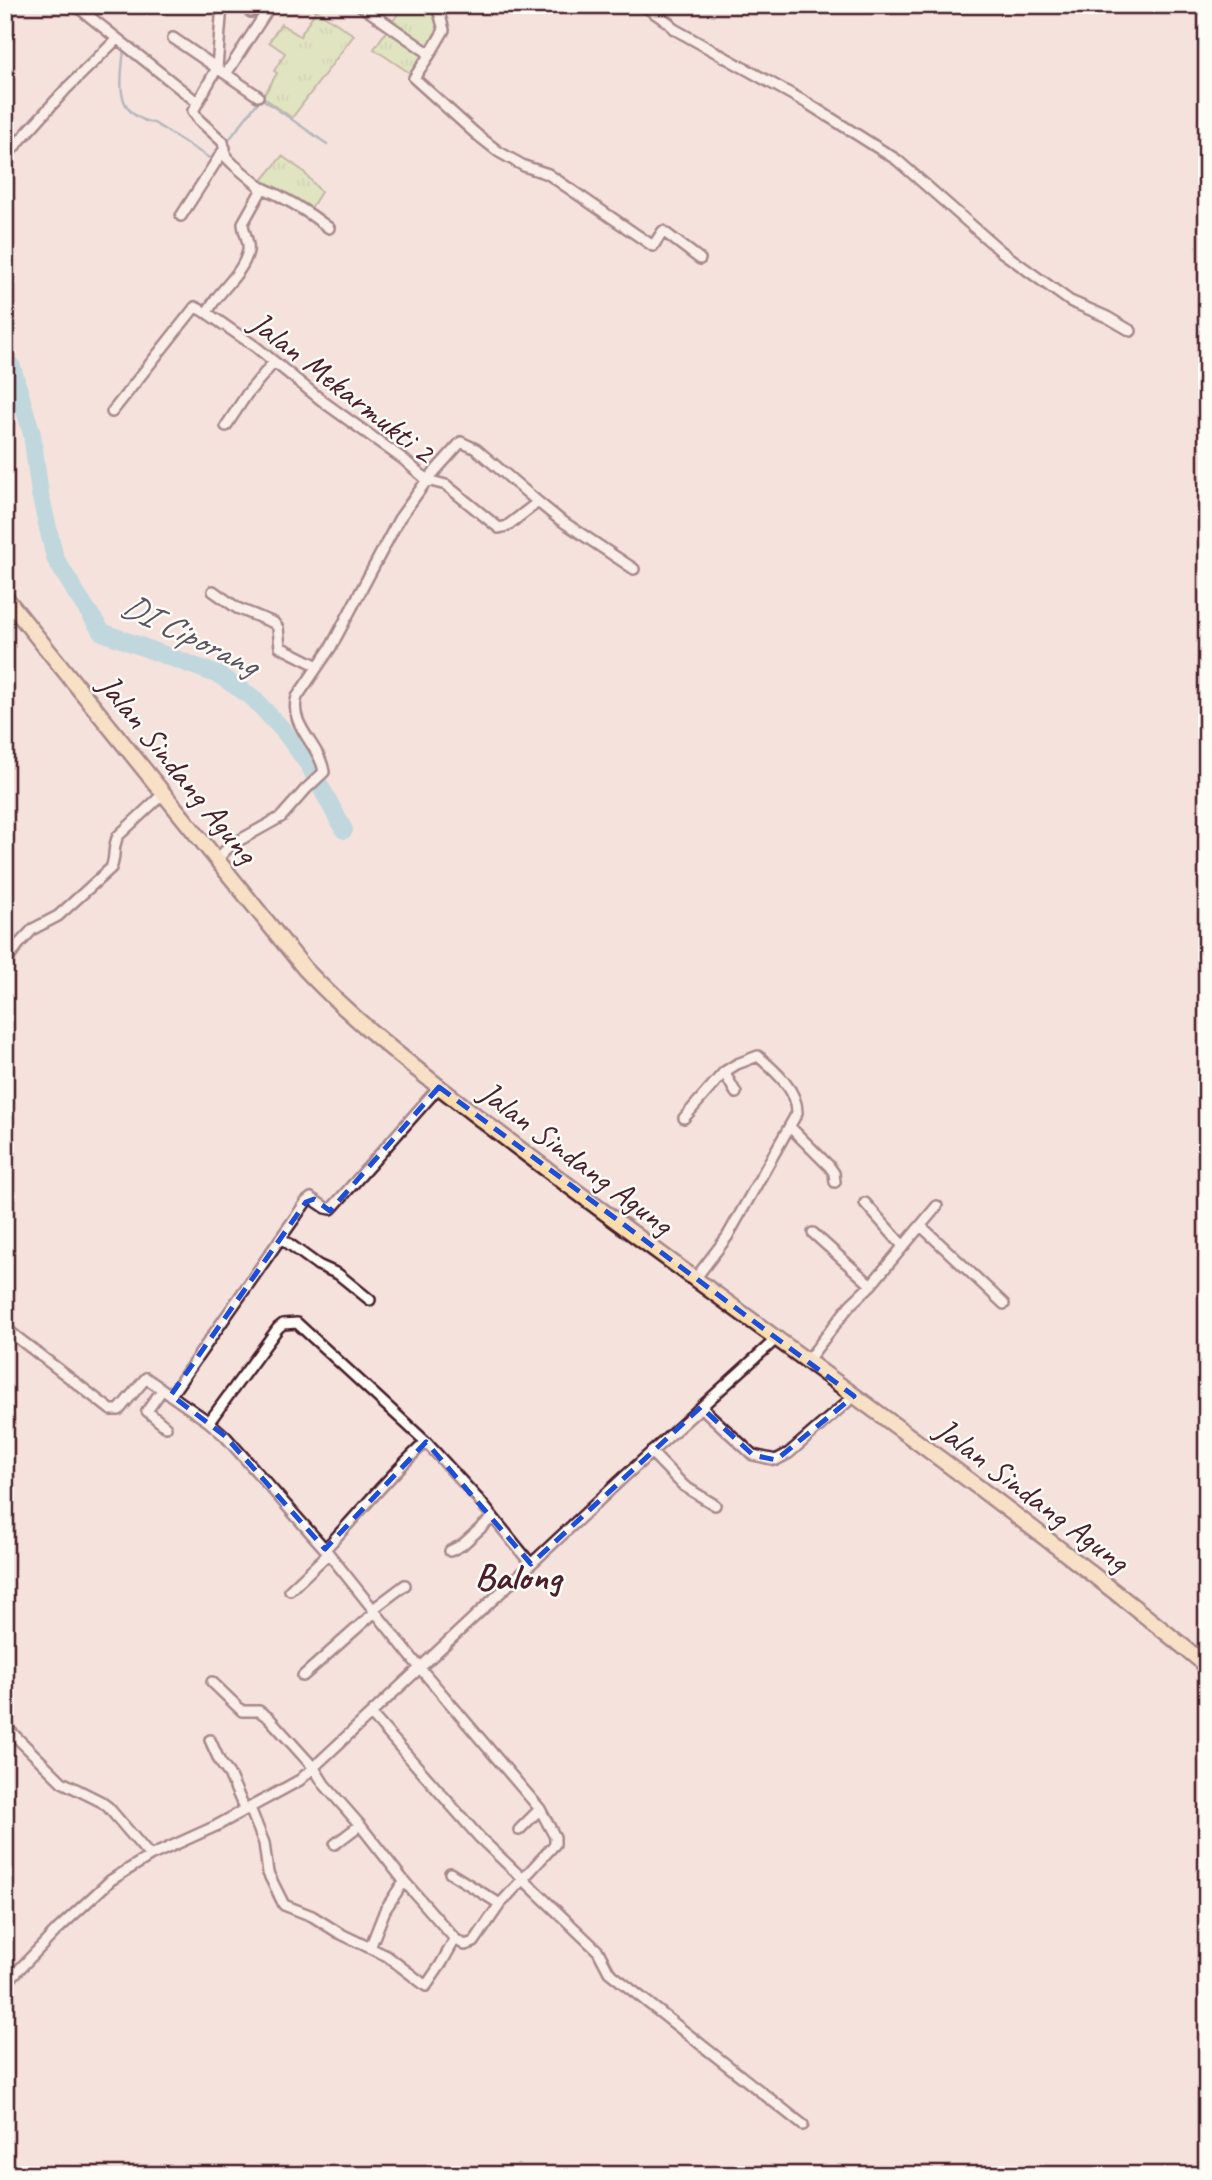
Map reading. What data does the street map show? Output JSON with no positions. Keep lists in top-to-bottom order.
{
  "streets": {
    "main road": ["Jalan Sindang Agung"],
    "street": ["Jalan Mekarmukti 2"]
  },
  "crossings": [
    ["Jalan Mekarmukti 2", "Jalan Sindang Agung"]
  ],
  "districts": ["Balong"],
  "water": ["DI Ciporang"]
}
